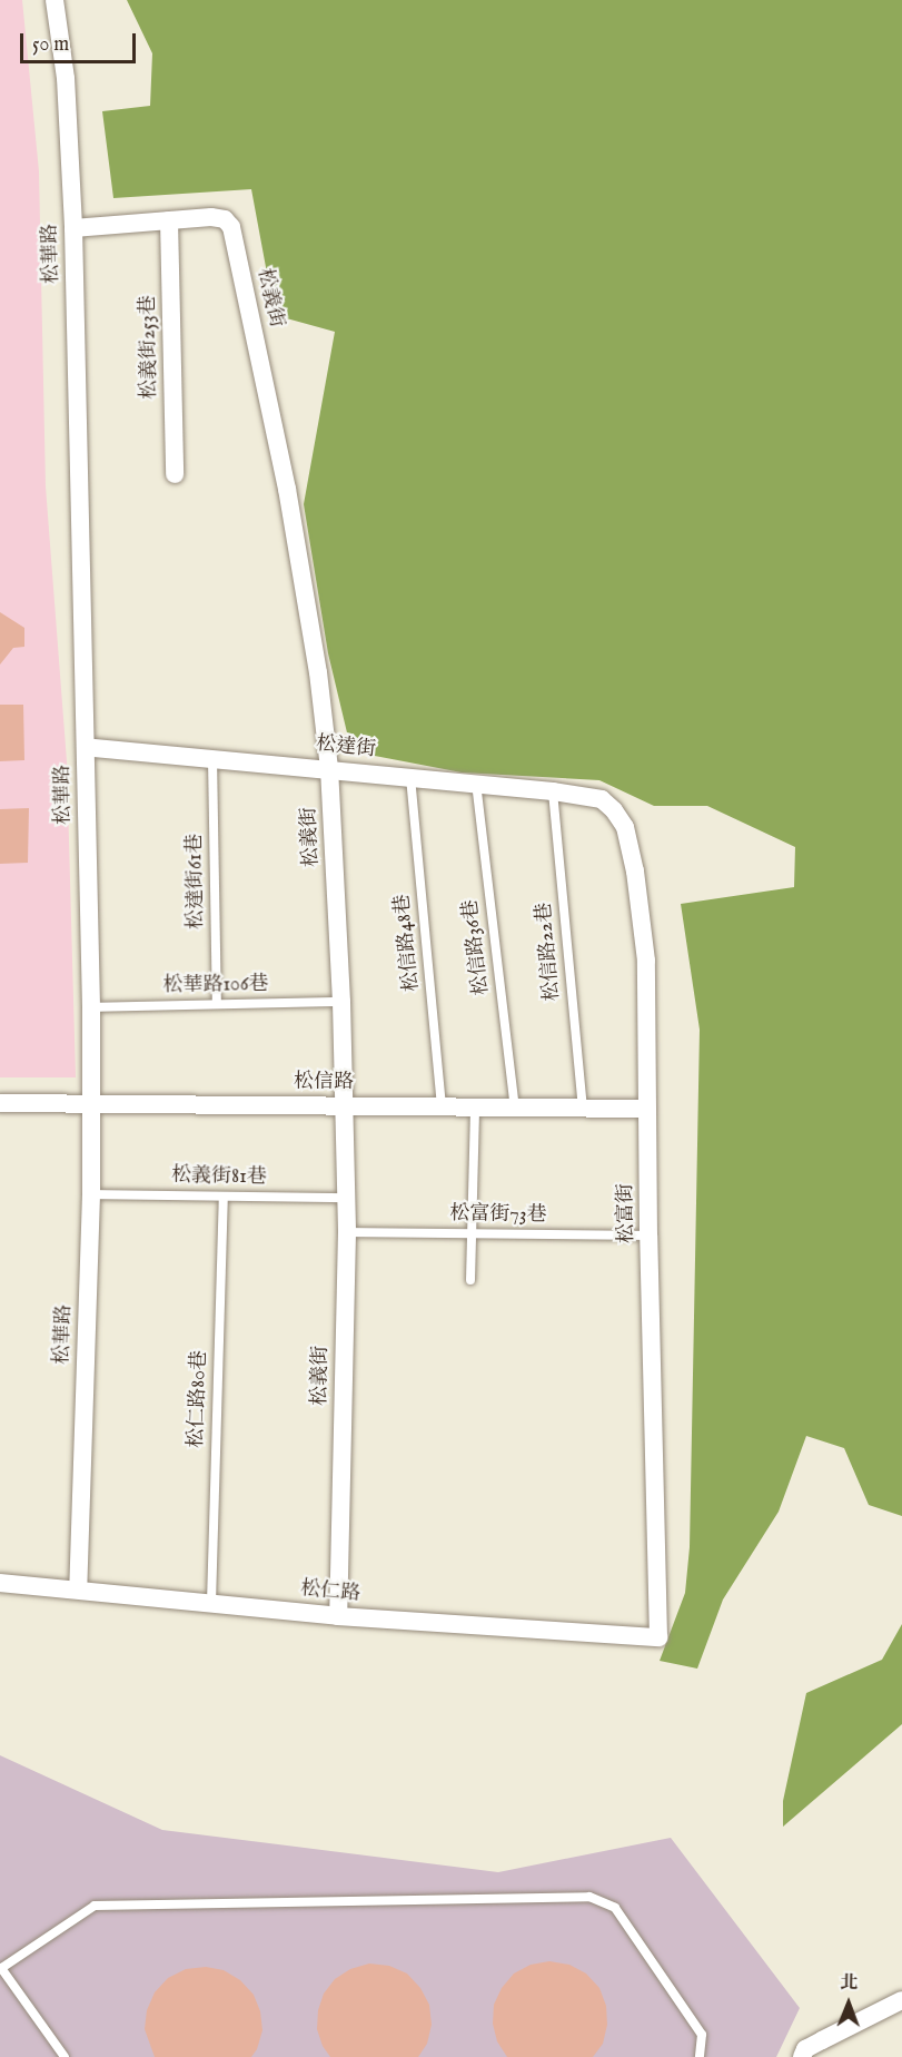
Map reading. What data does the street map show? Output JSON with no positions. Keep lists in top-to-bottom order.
{
  "streets": {
    "street": [
      "松華路",
      "松義街",
      "松義街253巷",
      "松達街",
      "松信路",
      "松富街",
      "松仁路"
    ],
    "lane": [
      "松達街61巷",
      "松信路48巷",
      "松信路36巷",
      "松信路22巷",
      "松華路106巷",
      "松義街81巷",
      "松富街73巷",
      "松仁路80巷"
    ]
  },
  "crossings": [
    ["松華路", "松義街"],
    ["松華路", "松達街"],
    ["松華路", "松華路106巷"],
    ["松華路", "松信路"],
    ["松華路", "松義街81巷"],
    ["松華路", "松仁路"],
    ["松義街", "松義街253巷"],
    ["松義街", "松達街"],
    ["松義街", "松華路106巷"],
    ["松義街", "松信路"],
    ["松義街", "松義街81巷"],
    ["松義街", "松富街73巷"],
    ["松義街", "松仁路"],
    ["松達街", "松達街61巷"],
    ["松達街", "松信路48巷"],
    ["松達街", "松信路36巷"],
    ["松達街", "松信路22巷"],
    ["松達街", "松富街"],
    ["松達街61巷", "松華路106巷"],
    ["松信路48巷", "松信路"],
    ["松信路36巷", "松信路"],
    ["松信路22巷", "松信路"],
    ["松信路", "松富街"],
    ["松義街81巷", "松仁路80巷"],
    ["松富街", "松富街73巷"],
    ["松富街", "松仁路"],
    ["松仁路80巷", "松仁路"]
  ],
  "scale_bar": "50 m",
  "north": "top"
}
